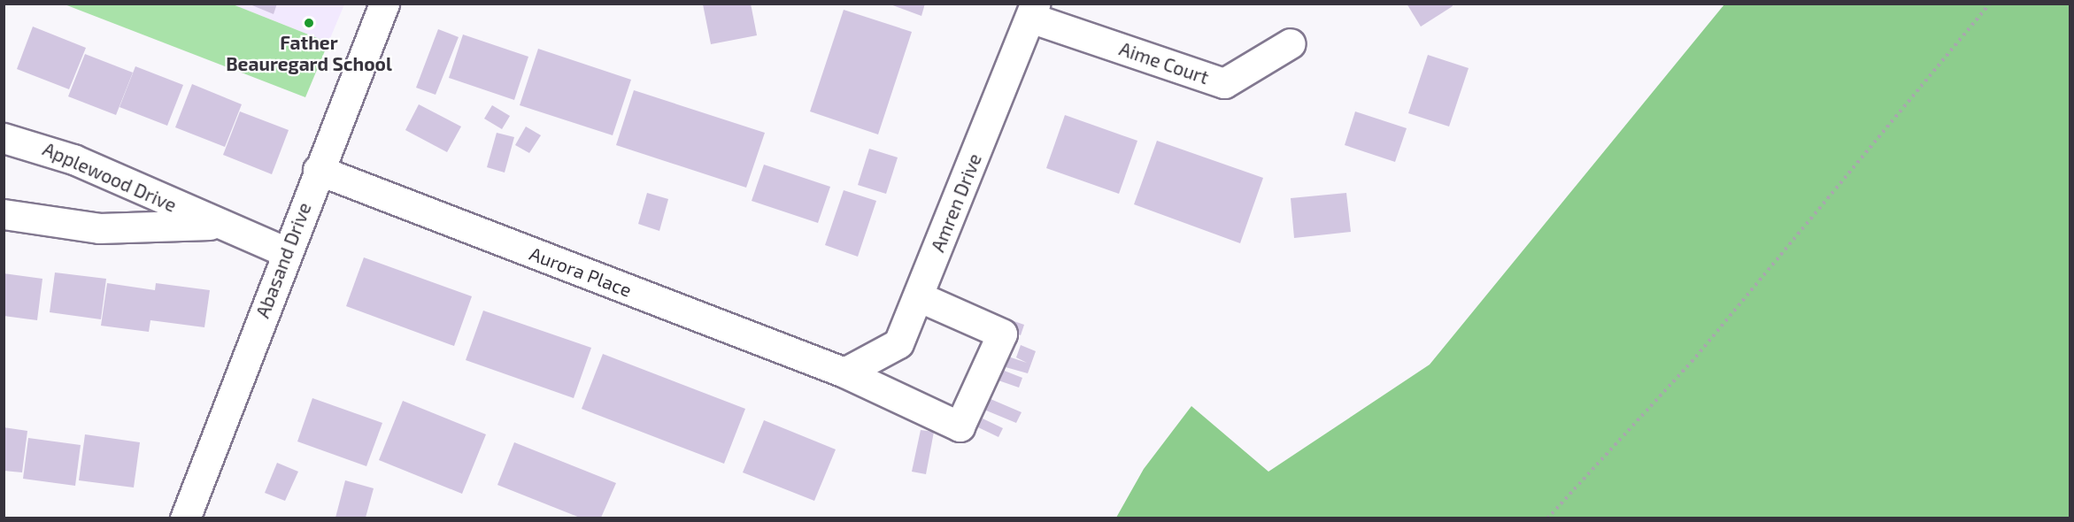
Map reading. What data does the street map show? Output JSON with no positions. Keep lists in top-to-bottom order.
{
  "streets": {
    "street": [
      "Aime Court",
      "Applewood Drive",
      "Amren Drive",
      "Abasand Drive",
      "Aurora Place"
    ]
  },
  "crossings": [
    ["Aime Court", "Amren Drive"],
    ["Applewood Drive", "Abasand Drive"],
    ["Amren Drive", "Aurora Place"],
    ["Abasand Drive", "Aurora Place"]
  ],
  "places": ["Father Beauregard School"]
}
